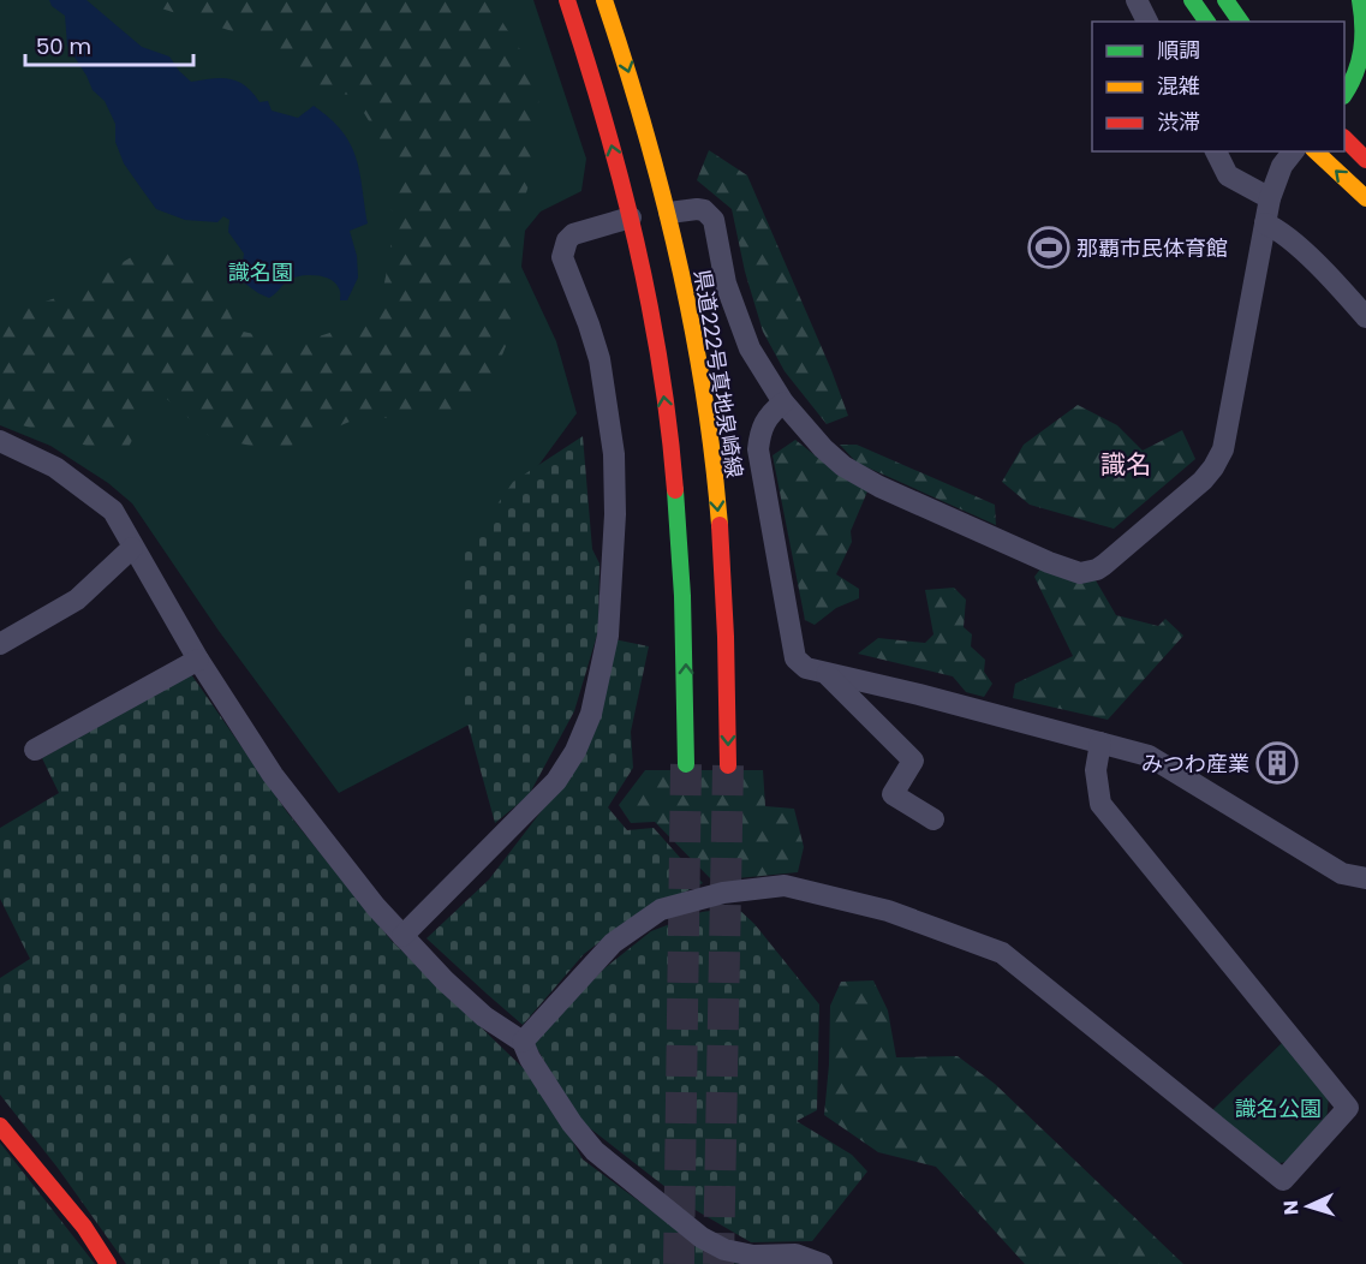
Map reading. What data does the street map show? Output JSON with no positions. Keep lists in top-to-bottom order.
{
  "streets": {
    "main road": ["県道222号真地泉崎線"]
  },
  "districts": ["識名"],
  "parks": ["識名園", "識名公園"],
  "places": {
    "sports": ["那覇市民体育館"],
    "building": ["みつわ産業"]
  },
  "legend": ["順調", "混雑", "渋滞"],
  "scale_bar": "50 m",
  "north": "left"
}
